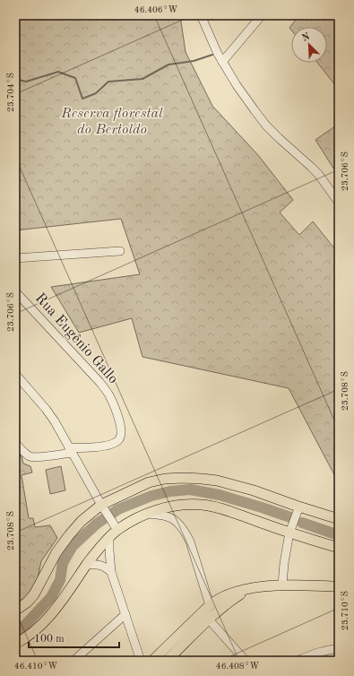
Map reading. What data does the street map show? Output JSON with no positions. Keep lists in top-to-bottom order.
{
  "streets": {
    "street": ["Rua Eugênio Gallo"]
  },
  "parks": ["Reserva florestal do Bertoldo"],
  "scale_bar": "100 m",
  "north": "top left",
  "coordinates": [
    "46.406°W",
    "23.704°S",
    "23.706°S",
    "23.708°S",
    "23.710°S",
    "46.410°W",
    "46.408°W"
  ]
}
